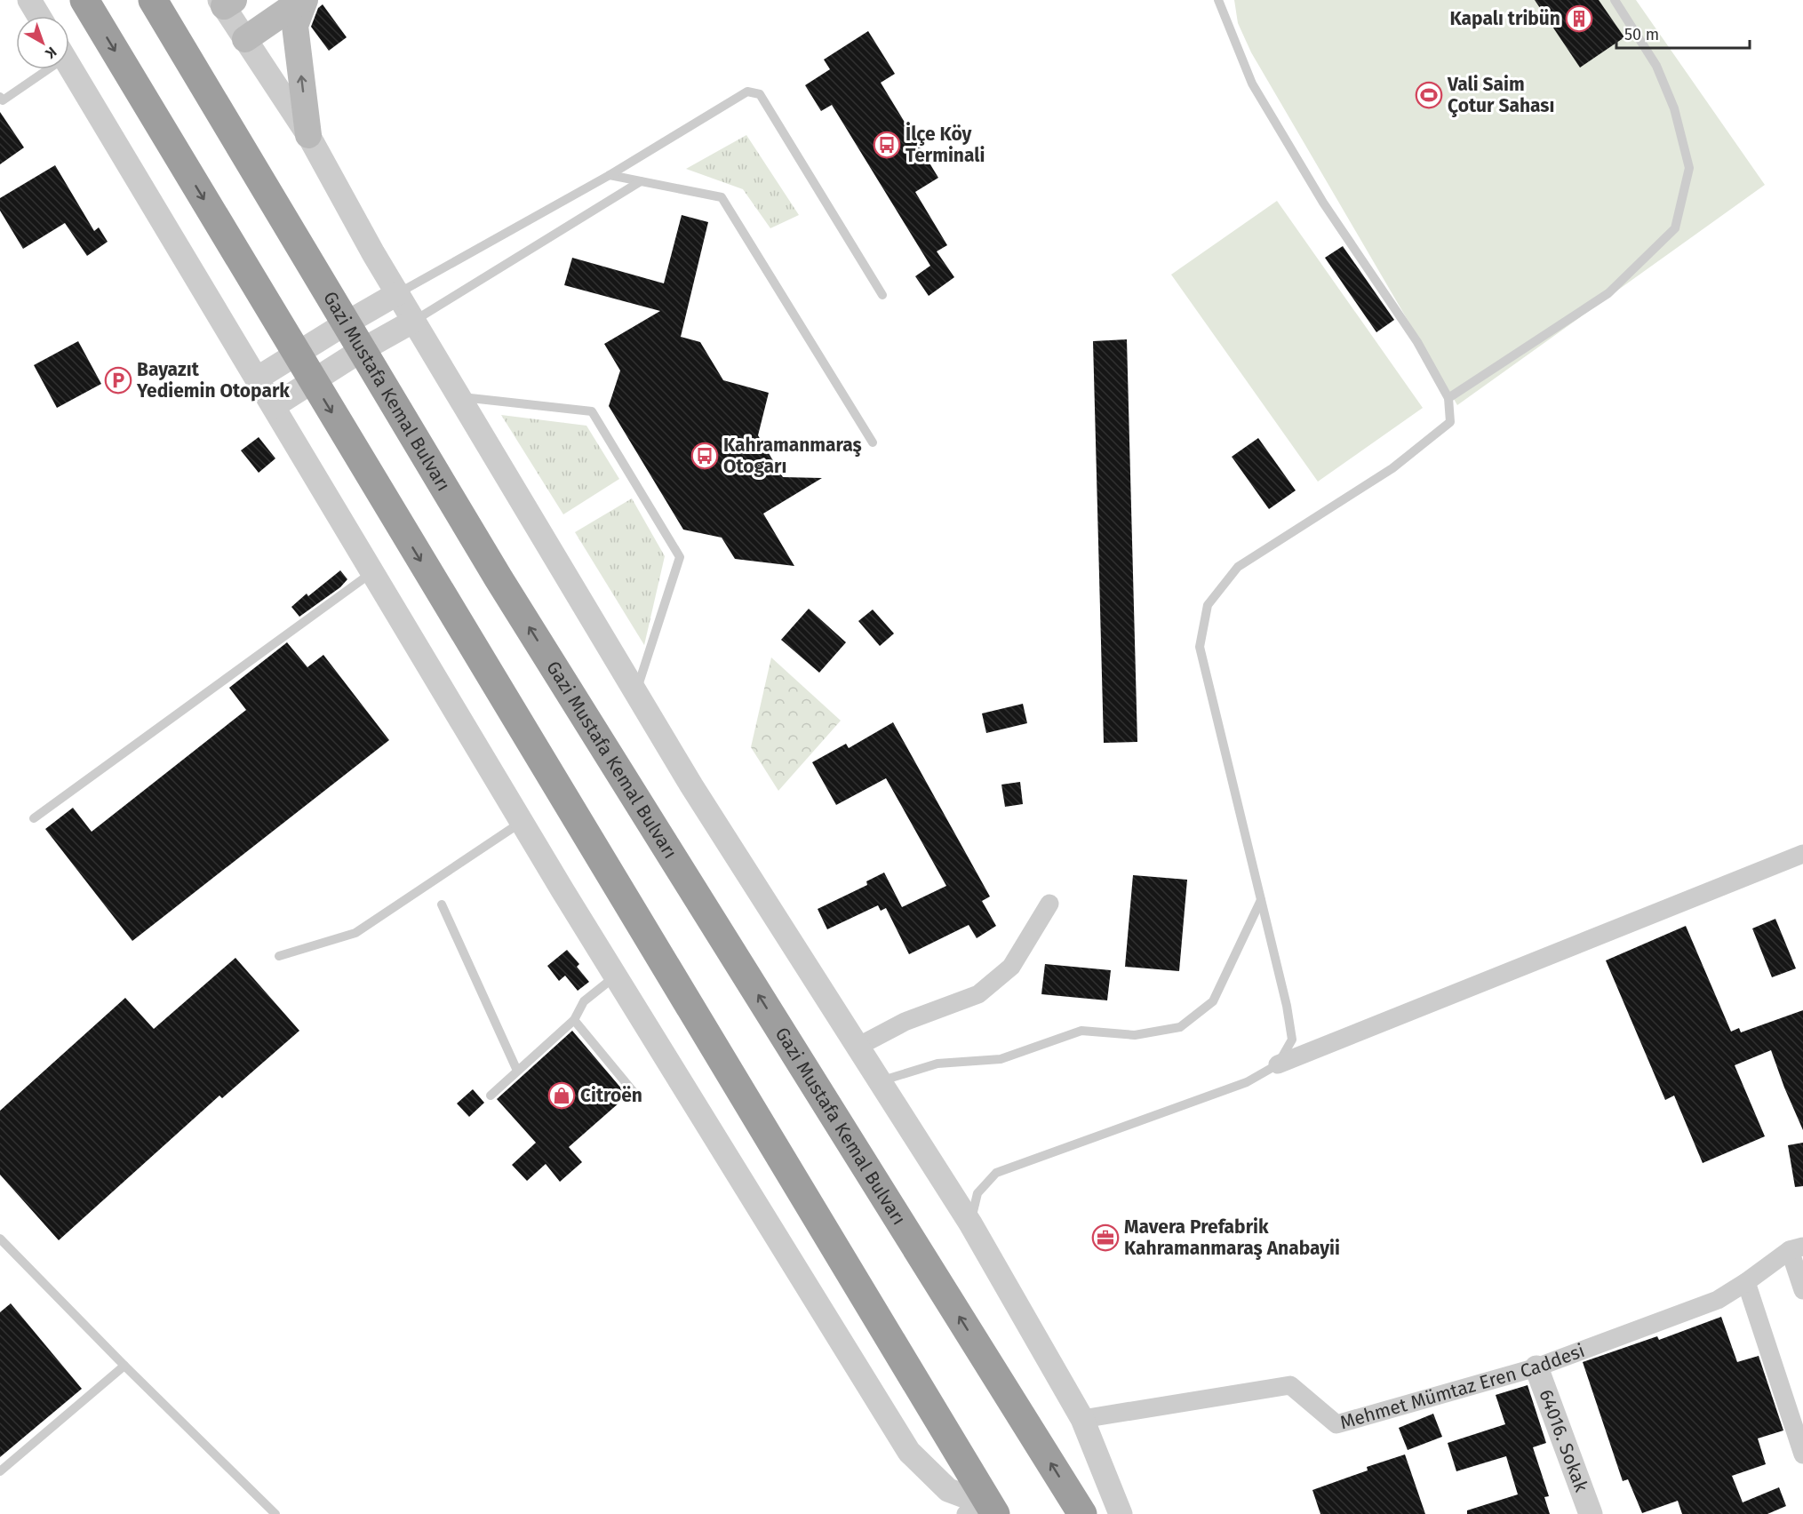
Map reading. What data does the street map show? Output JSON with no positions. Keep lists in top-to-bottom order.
{
  "streets": {
    "highway": ["Gazi Mustafa Kemal Bulvarı"],
    "street": ["Mehmet Mümtaz Eren Caddesi", "64016. Sokak"]
  },
  "crossings": [
    ["Mehmet Mümtaz Eren Caddesi", "64016. Sokak"]
  ],
  "places": {
    "building": ["Kapalı tribün"],
    "sports": ["Vali Saim Çotur Sahası"],
    "bus stop": ["İlçe Köy Terminali", "Kahramanmaraş Otogarı"],
    "parking": ["Bayazıt Yediemin Otopark"],
    "shop": ["Citroën"],
    "office": ["Mavera Prefabrik Kahramanmaraş Anabayii"]
  },
  "scale_bar": "50 m",
  "north": "bottom right"
}
